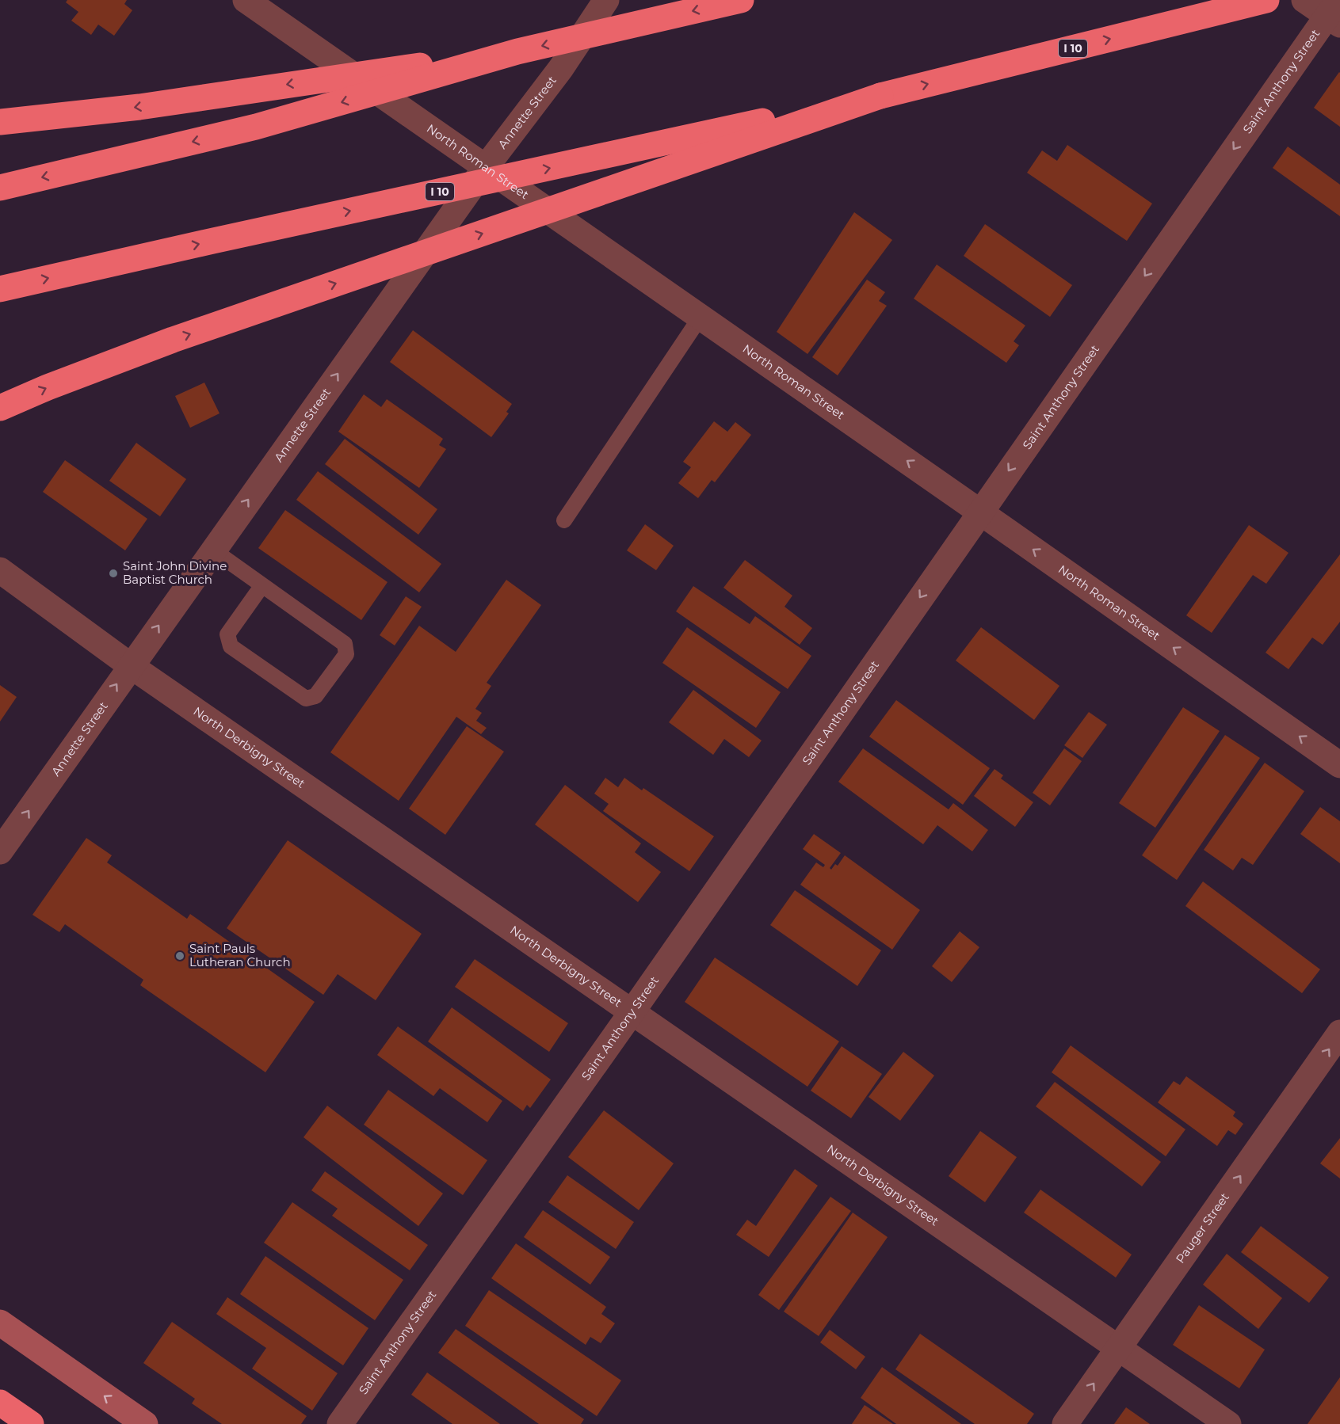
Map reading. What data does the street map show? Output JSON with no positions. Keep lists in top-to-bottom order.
{
  "streets": {
    "highway": ["I 10"],
    "street": [
      "Saint Anthony Street",
      "Annette Street",
      "North Roman Street",
      "North Derbigny Street",
      "Pauger Street"
    ]
  },
  "crossings": [
    ["Saint Anthony Street", "North Roman Street"],
    ["Saint Anthony Street", "North Derbigny Street"],
    ["Annette Street", "North Roman Street"],
    ["Annette Street", "North Derbigny Street"],
    ["North Derbigny Street", "Pauger Street"]
  ],
  "one_way": [
    "Saint Anthony Street",
    "Annette Street",
    "North Roman Street",
    "Pauger Street"
  ],
  "places": ["Saint John Divine Baptist Church", "Saint Pauls Lutheran Church"]
}
